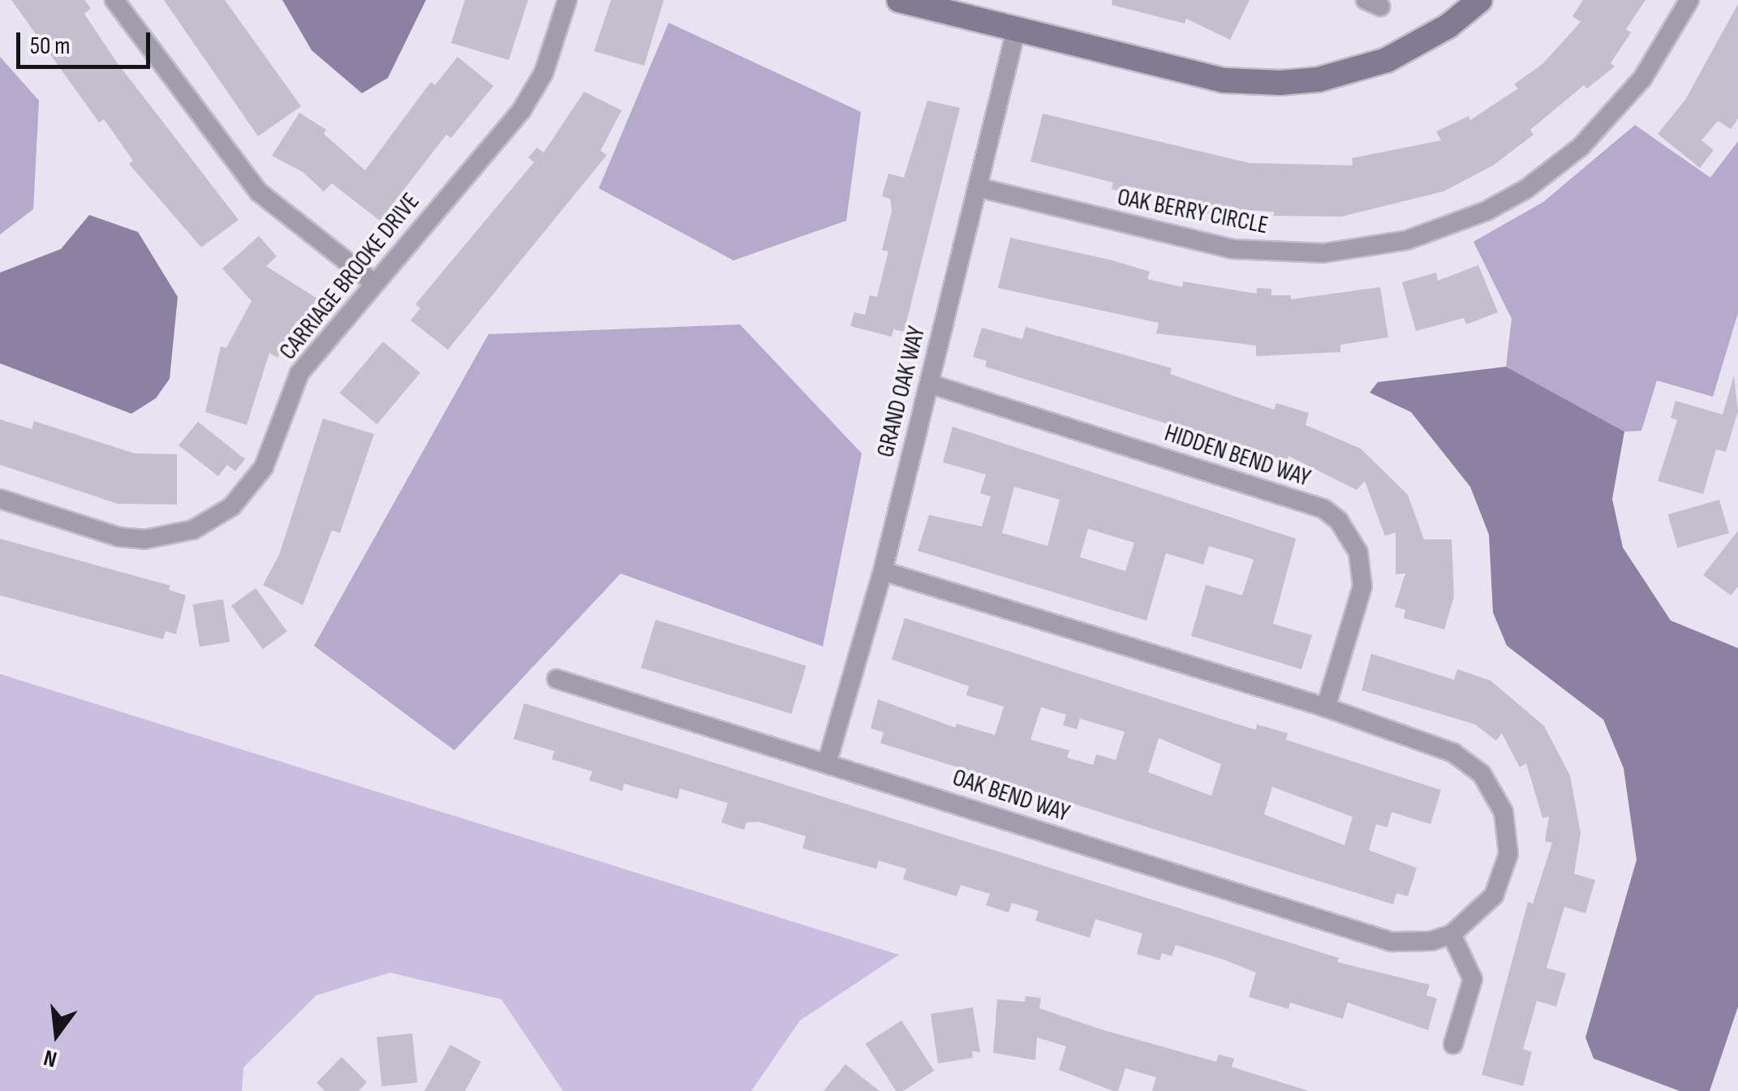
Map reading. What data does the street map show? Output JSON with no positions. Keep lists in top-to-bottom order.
{
  "streets": {
    "street": [
      "OAK BERRY CIRCLE",
      "CARRIAGE BROOKE DRIVE",
      "GRAND OAK WAY",
      "HIDDEN BEND WAY",
      "OAK BEND WAY"
    ]
  },
  "crossings": [
    ["OAK BERRY CIRCLE", "GRAND OAK WAY"],
    ["GRAND OAK WAY", "HIDDEN BEND WAY"],
    ["GRAND OAK WAY", "OAK BEND WAY"],
    ["HIDDEN BEND WAY", "OAK BEND WAY"]
  ],
  "scale_bar": "50 m",
  "north": "bottom"
}
